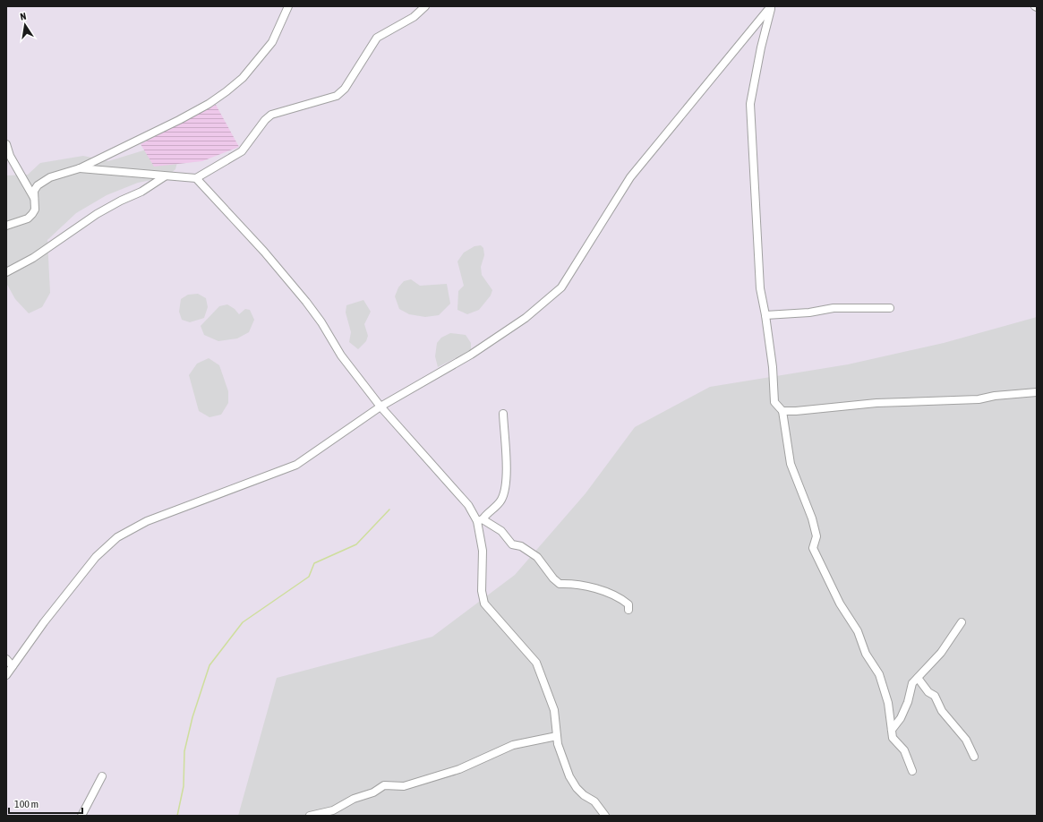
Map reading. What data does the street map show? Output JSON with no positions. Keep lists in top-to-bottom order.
{
  "scale_bar": "100 m",
  "north": "top"
}
